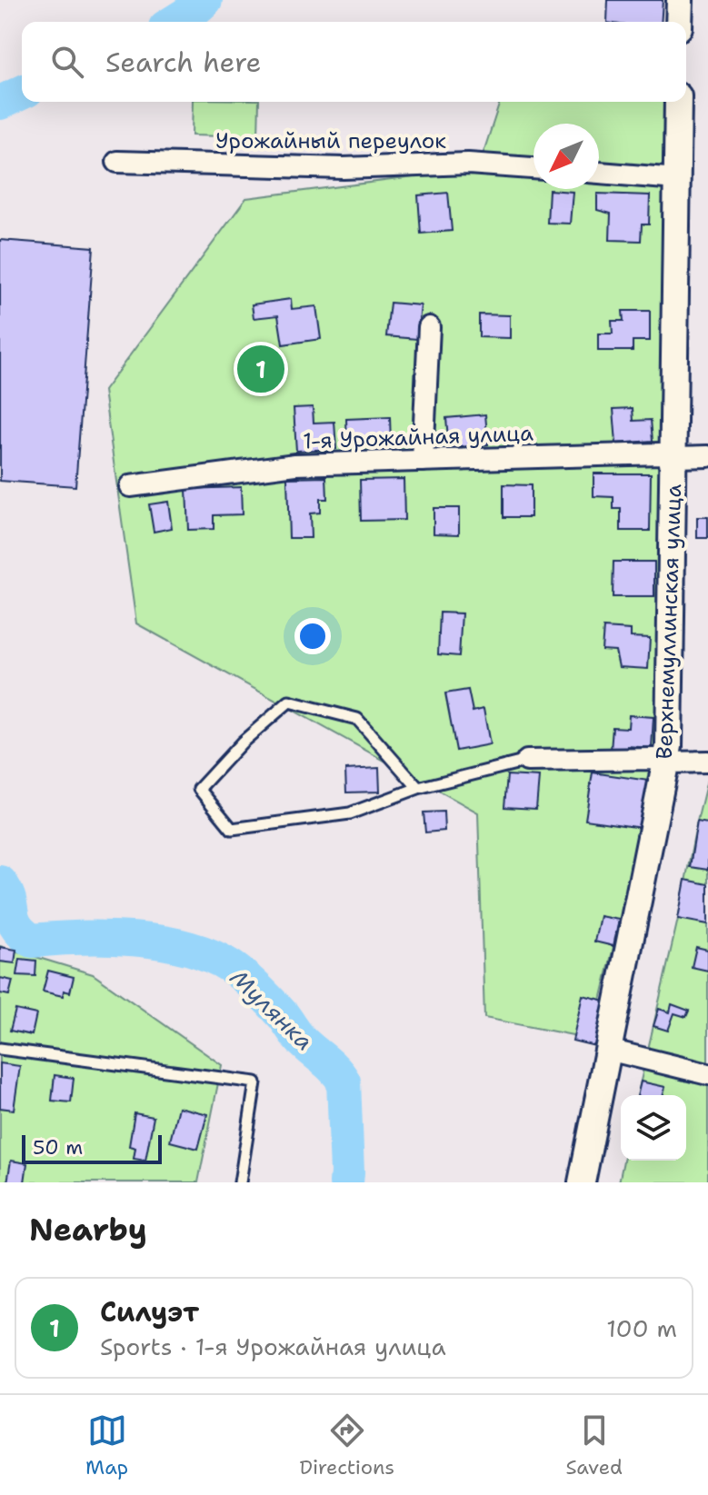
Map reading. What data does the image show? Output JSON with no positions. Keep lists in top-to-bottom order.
{
  "streets": {
    "street": ["Урожайный переулок", "1-я Урожайная улица", "Верхнемуллинская улица"]
  },
  "crossings": [
    ["1-я Урожайная улица", "Верхнемуллинская улица"]
  ],
  "water": ["Мулянка"],
  "scale_bar": "50 m",
  "north": "bottom left",
  "page": {
    "search": "Search here",
    "pins": "1",
    "scale": "50 m",
    "heading": "Nearby",
    "list": [
      {
        "mark": "1",
        "name": "Силуэт",
        "note": "Sports · 1-я Урожайная улица",
        "value": "100 m"
      }
    ],
    "nav": ["Map", "Directions", "Saved"]
  }
}
